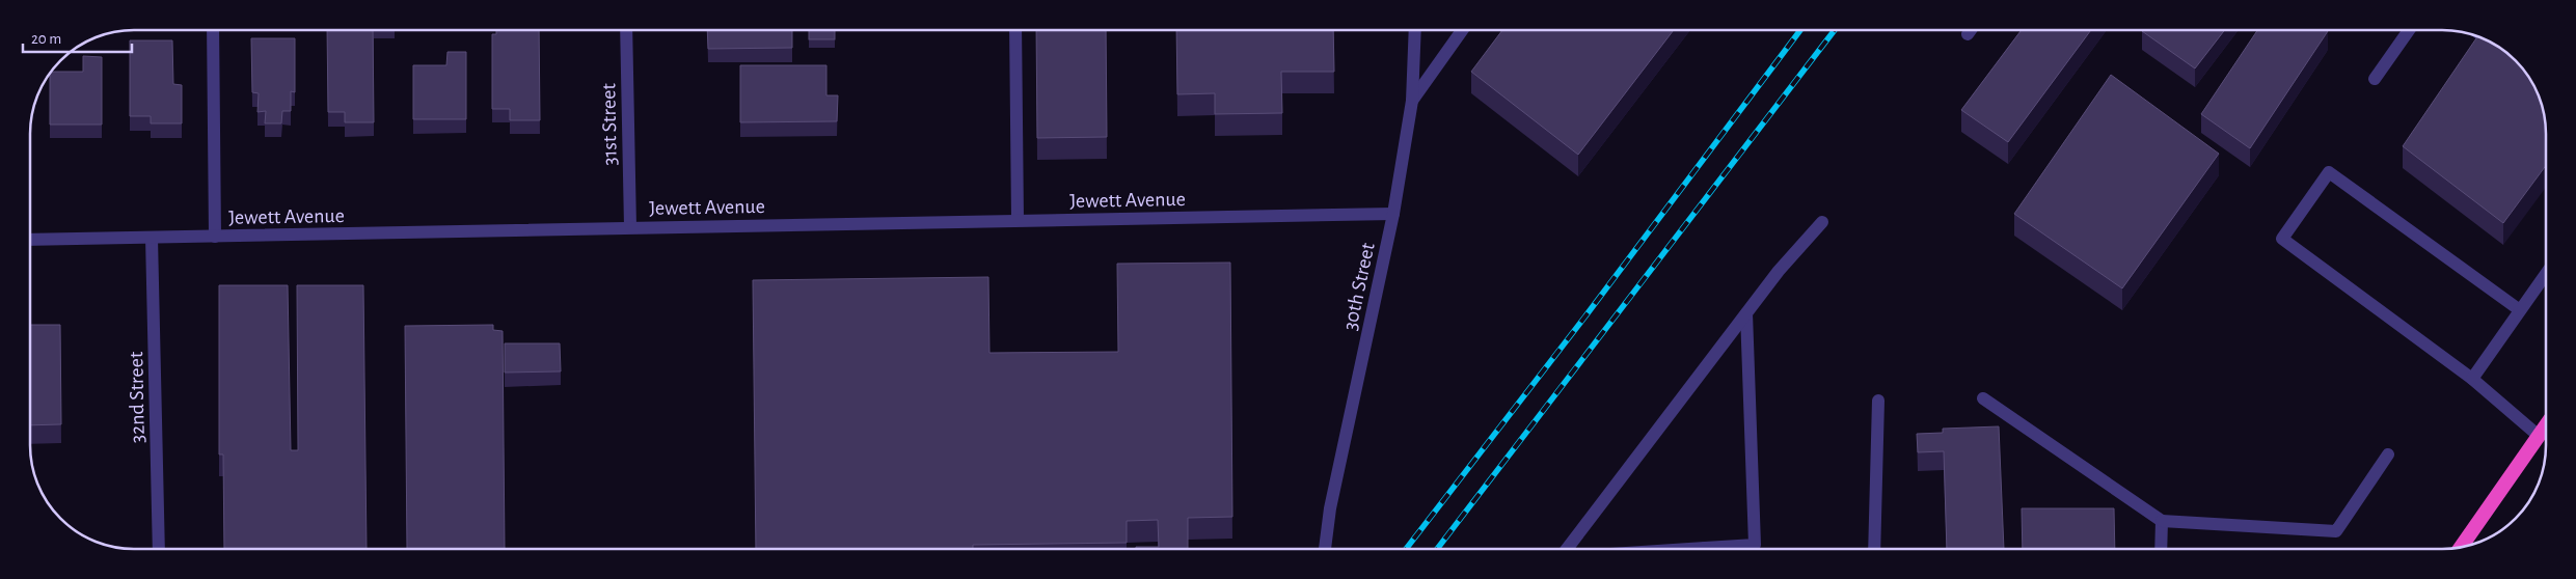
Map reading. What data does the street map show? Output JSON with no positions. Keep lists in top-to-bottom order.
{
  "streets": {
    "street": [
      "31st Street",
      "Jewett Avenue",
      "30th Street",
      "32nd Street"
    ]
  },
  "crossings": [
    ["31st Street", "Jewett Avenue"],
    ["Jewett Avenue", "30th Street"],
    ["Jewett Avenue", "32nd Street"]
  ],
  "scale_bar": "20 m"
}
